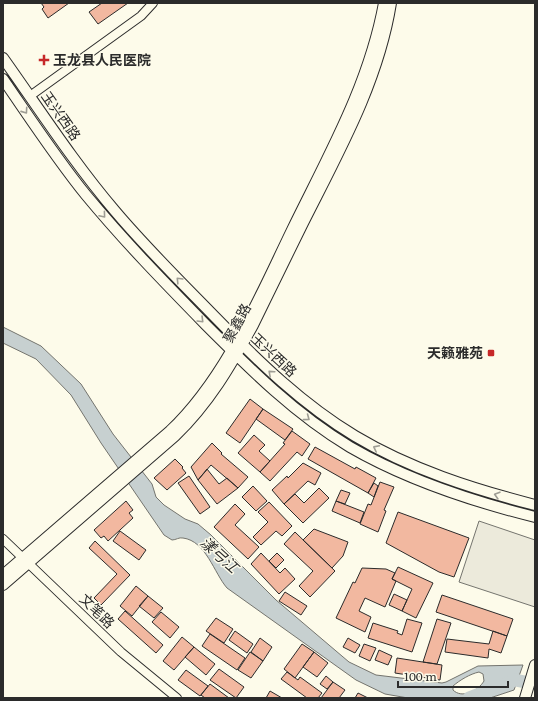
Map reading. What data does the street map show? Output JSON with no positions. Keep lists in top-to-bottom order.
{
  "streets": {
    "main road": ["玉兴西路", "聚鑫路"],
    "street": ["文笔路"]
  },
  "crossings": [
    ["玉兴西路", "聚鑫路"],
    ["聚鑫路", "文笔路"]
  ],
  "water": ["漾弓江"],
  "places": {
    "health": ["玉龙县人民医院"],
    "transit": ["天籁雅苑"]
  },
  "scale_bar": "100 m"
}
